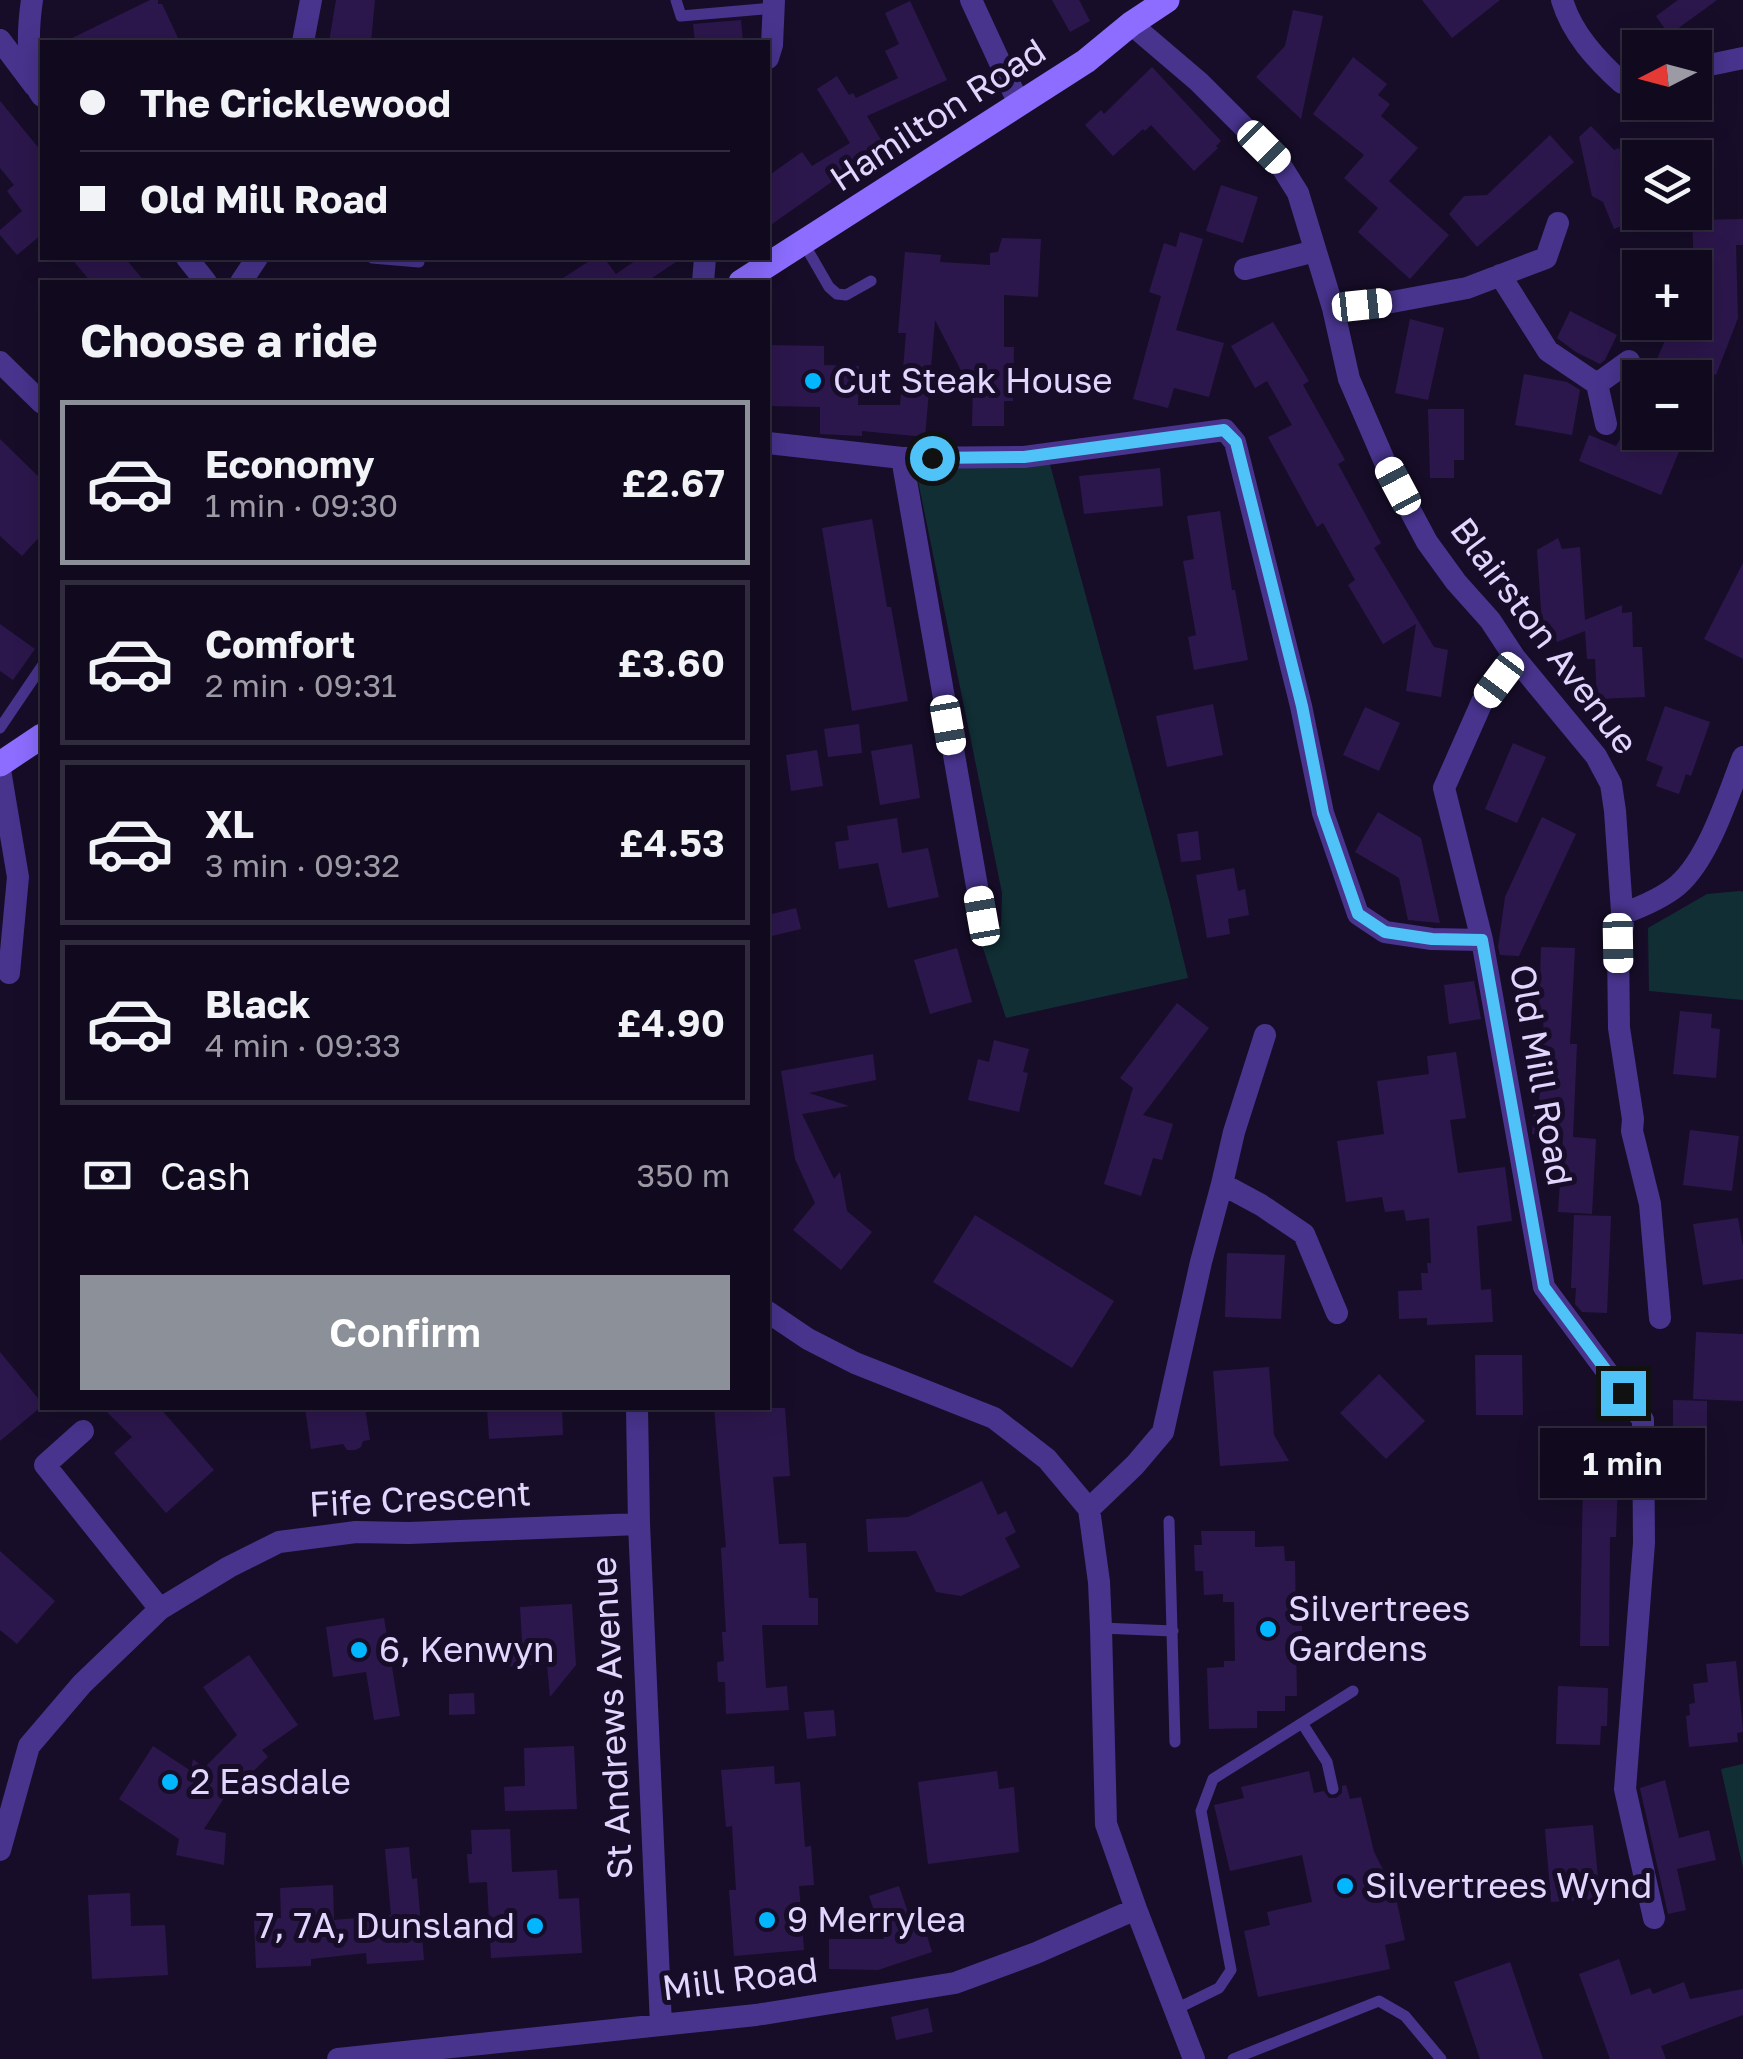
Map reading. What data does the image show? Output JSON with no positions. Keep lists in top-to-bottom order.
{
  "streets": {
    "main road": ["Hamilton Road"],
    "street": [
      "Blairston Avenue",
      "Old Mill Road",
      "Fife Crescent",
      "St Andrews Avenue",
      "Mill Road"
    ]
  },
  "crossings": [
    ["Hamilton Road", "Blairston Avenue"],
    ["Fife Crescent", "St Andrews Avenue"],
    ["St Andrews Avenue", "Mill Road"]
  ],
  "places": [
    "Cut Steak House",
    "Silvertrees Gardens",
    "6, Kenwyn",
    "2 Easdale",
    "Silvertrees Wynd",
    "9 Merrylea",
    "7, 7A, Dunsland"
  ],
  "north": "left",
  "page": {
    "map_buttons": ["+", "−"],
    "banner": ["The Cricklewood", "Old Mill Road"],
    "heading": "Choose a ride",
    "list": [
      {
        "name": "Economy",
        "note": "1 min · 09:30",
        "value": "£2.67"
      },
      {
        "name": "Comfort",
        "note": "2 min · 09:31",
        "value": "£3.60"
      },
      {
        "name": "XL",
        "note": "3 min · 09:32",
        "value": "£4.53"
      },
      {
        "name": "Black",
        "note": "4 min · 09:33",
        "value": "£4.90"
      }
    ],
    "pay": ["Cash", "350 m"],
    "buttons": "Confirm",
    "bubble": "1 min"
  }
}
